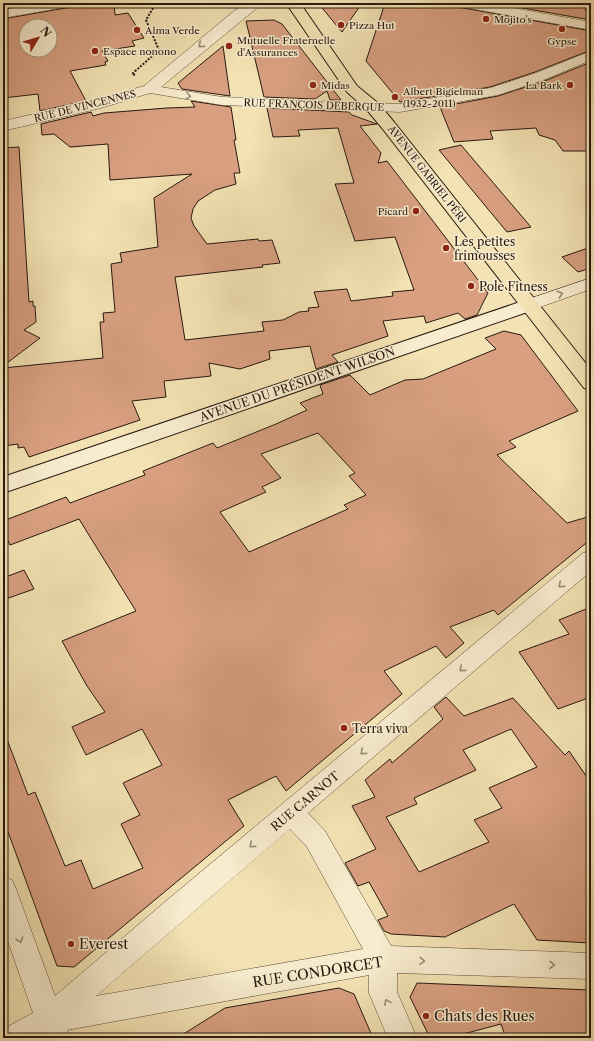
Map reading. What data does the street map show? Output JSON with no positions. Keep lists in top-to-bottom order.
{
  "streets": {
    "main road": ["AVENUE GABRIEL PÉRI"],
    "street": [
      "RUE FRANÇOIS DEBERGUE",
      "RUE DE VINCENNES",
      "AVENUE DU PRÉSIDENT WILSON",
      "RUE CARNOT",
      "RUE CONDORCET"
    ]
  },
  "crossings": [
    ["RUE FRANÇOIS DEBERGUE", "RUE DE VINCENNES"],
    ["RUE FRANÇOIS DEBERGUE", "AVENUE GABRIEL PÉRI"],
    ["AVENUE GABRIEL PÉRI", "AVENUE DU PRÉSIDENT WILSON"],
    ["RUE CARNOT", "RUE CONDORCET"]
  ],
  "one_way": [
    "RUE FRANÇOIS DEBERGUE",
    "RUE DE VINCENNES",
    "RUE CARNOT",
    "RUE CONDORCET"
  ],
  "places": [
    "Mojito's",
    "Pizza Hut",
    "Gypse",
    "Alma Verde",
    "Mutuelle Fraternelle d'Assurances",
    "Espace nonono",
    "Midas",
    "La Bark",
    "Albert Bigielman (1932-2011)",
    "Picard",
    "Les petites frimousses",
    "Pole Fitness",
    "Terra viva",
    "Everest",
    "Chats des Rues"
  ],
  "north": "top right"
}
